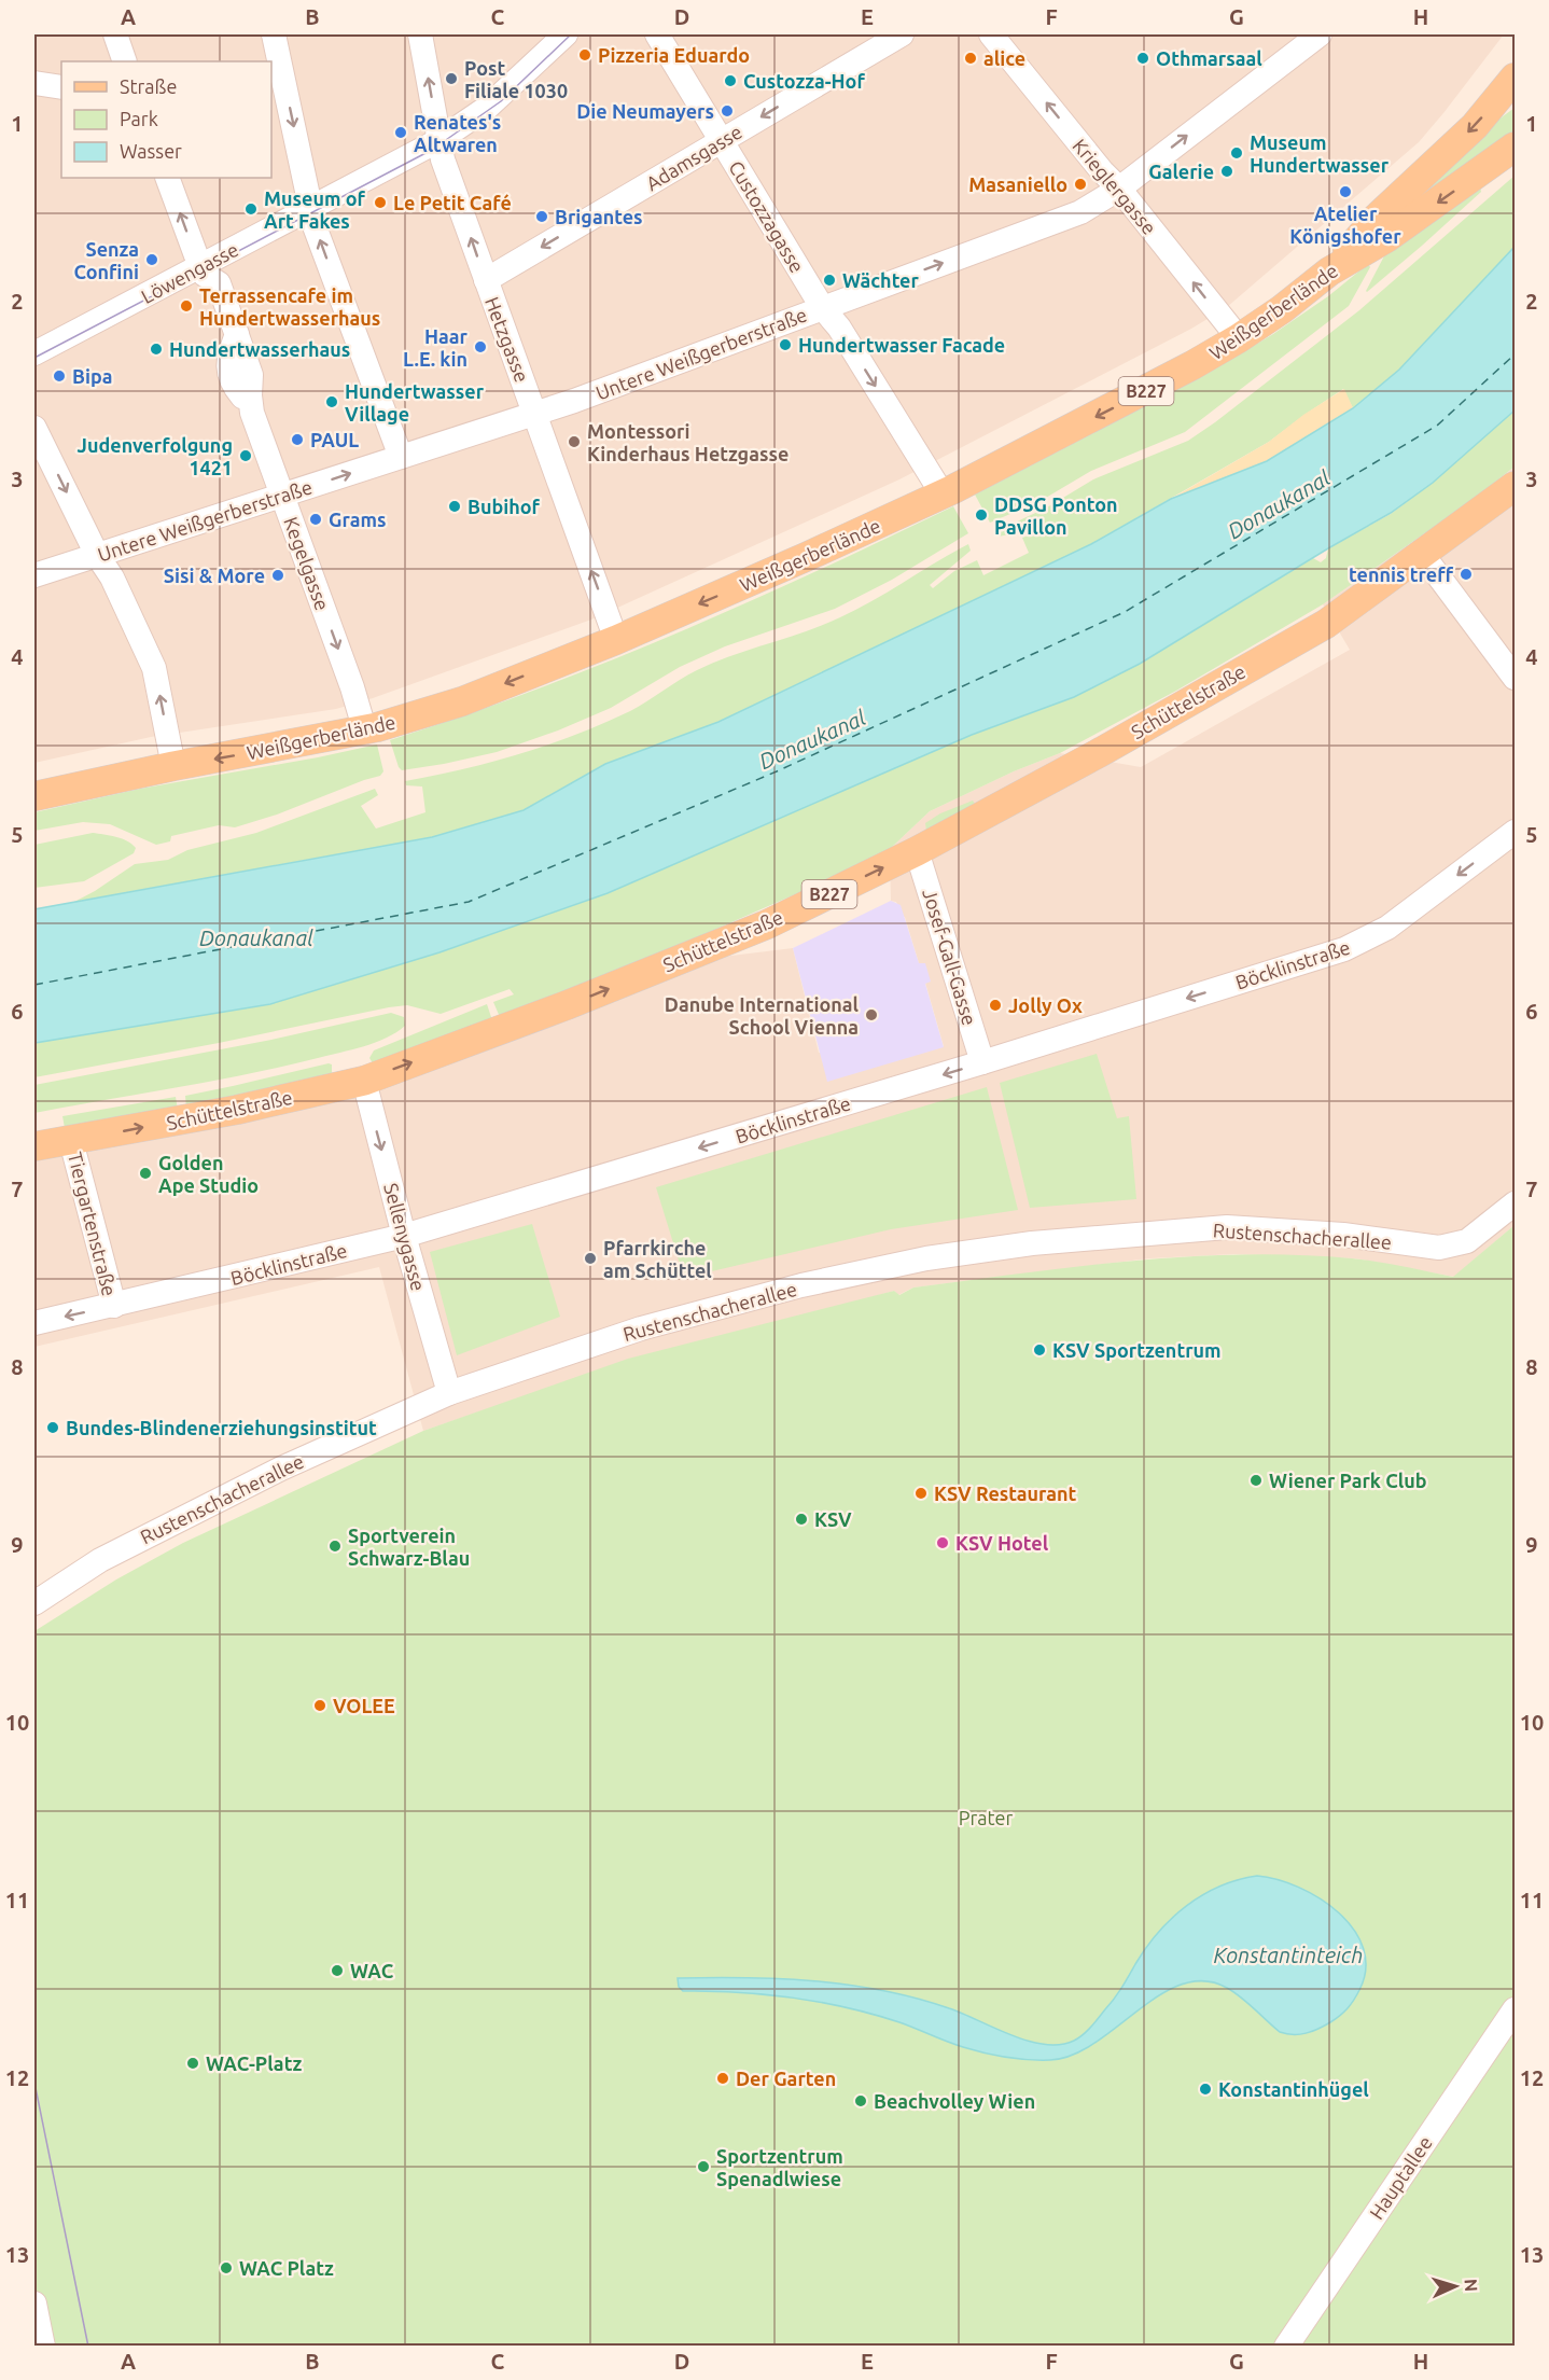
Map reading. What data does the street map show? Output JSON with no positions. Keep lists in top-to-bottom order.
{
  "streets": {
    "main road": ["Weißgerberlände", "B227", "Schüttelstraße"],
    "street": [
      "Adamsgasse",
      "Krieglergasse",
      "Custozzagasse",
      "Löwengasse",
      "Hetzgasse",
      "Untere Weißgerberstraße",
      "Kegelgasse",
      "Josef-Gall-Gasse",
      "Böcklinstraße",
      "Tiergartenstraße",
      "Rustenschacherallee",
      "Sellenygasse",
      "Hauptallee"
    ]
  },
  "crossings": [
    ["Adamsgasse", "Custozzagasse"],
    ["Adamsgasse", "Hetzgasse"],
    ["Krieglergasse", "Weißgerberlände"],
    ["Krieglergasse", "Untere Weißgerberstraße"],
    ["Custozzagasse", "Weißgerberlände"],
    ["Custozzagasse", "Untere Weißgerberstraße"],
    ["Löwengasse", "Hetzgasse"],
    ["Löwengasse", "Kegelgasse"],
    ["Weißgerberlände", "Hetzgasse"],
    ["Weißgerberlände", "B227"],
    ["Weißgerberlände", "Kegelgasse"],
    ["Hetzgasse", "Untere Weißgerberstraße"],
    ["Untere Weißgerberstraße", "Kegelgasse"],
    ["Schüttelstraße", "Josef-Gall-Gasse"],
    ["Schüttelstraße", "Tiergartenstraße"],
    ["Schüttelstraße", "Sellenygasse"],
    ["Josef-Gall-Gasse", "Böcklinstraße"],
    ["Böcklinstraße", "Tiergartenstraße"],
    ["Böcklinstraße", "Sellenygasse"],
    ["Rustenschacherallee", "Sellenygasse"]
  ],
  "one_way": [
    "Adamsgasse",
    "Krieglergasse",
    "Custozzagasse",
    "Weißgerberlände",
    "Untere Weißgerberstraße",
    "Schüttelstraße",
    "Böcklinstraße",
    "Sellenygasse"
  ],
  "water": ["Donaukanal", "Konstantinteich"],
  "parks": ["Prater"],
  "places": [
    "Pizzeria Eduardo",
    "alice",
    "Othmarsaal",
    "Post Filiale 1030",
    "Custozza-Hof",
    "Die Neumayers",
    "Renates's Altwaren",
    "Museum Hundertwasser",
    "Galerie",
    "Masaniello",
    "Atelier Königshofer",
    "Le Petit Café",
    "Museum of Art Fakes",
    "Brigantes",
    "Senza Confini",
    "Wächter",
    "Terrassencafe im Hundertwasserhaus",
    "Hundertwasser Facade",
    "Haar L.E. kin",
    "Hundertwasserhaus",
    "Bipa",
    "Hundertwasser Village",
    "PAUL",
    "Montessori Kinderhaus Hetzgasse",
    "Judenverfolgung 1421",
    "Bubihof",
    "DDSG Ponton Pavillon",
    "Grams",
    "tennis treff",
    "Sisi & More",
    "Jolly Ox",
    "Danube International School Vienna",
    "Golden Ape Studio",
    "Pfarrkirche am Schüttel",
    "KSV Sportzentrum",
    "Bundes-Blindenerziehungsinstitut",
    "Wiener Park Club",
    "KSV Restaurant",
    "KSV",
    "KSV Hotel",
    "Sportverein Schwarz-Blau",
    "VOLEE",
    "WAC",
    "WAC-Platz",
    "Der Garten",
    "Konstantinhügel",
    "Beachvolley Wien",
    "Sportzentrum Spenadlwiese",
    "WAC Platz"
  ],
  "legend": ["Straße", "Park", "Wasser"],
  "north": "right",
  "grid": {
    "columns": [
      "A",
      "B",
      "C",
      "D",
      "E",
      "F",
      "G",
      "H"
    ],
    "rows": [
      "1",
      "2",
      "3",
      "4",
      "5",
      "6",
      "7",
      "8",
      "9",
      "10",
      "11",
      "12",
      "13"
    ]
  }
}
